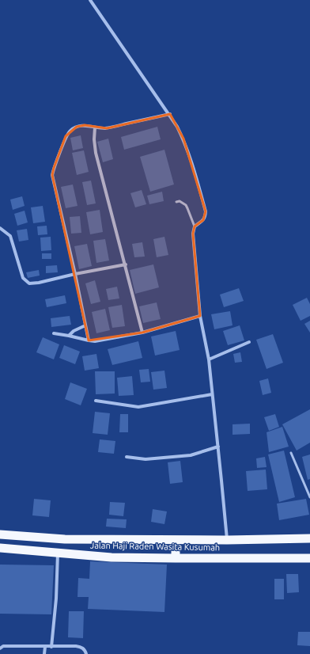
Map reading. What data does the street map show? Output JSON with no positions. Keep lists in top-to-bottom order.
{
  "streets": {
    "highway": ["Jalan Haji Raden Wasita Kusumah"]
  }
}
